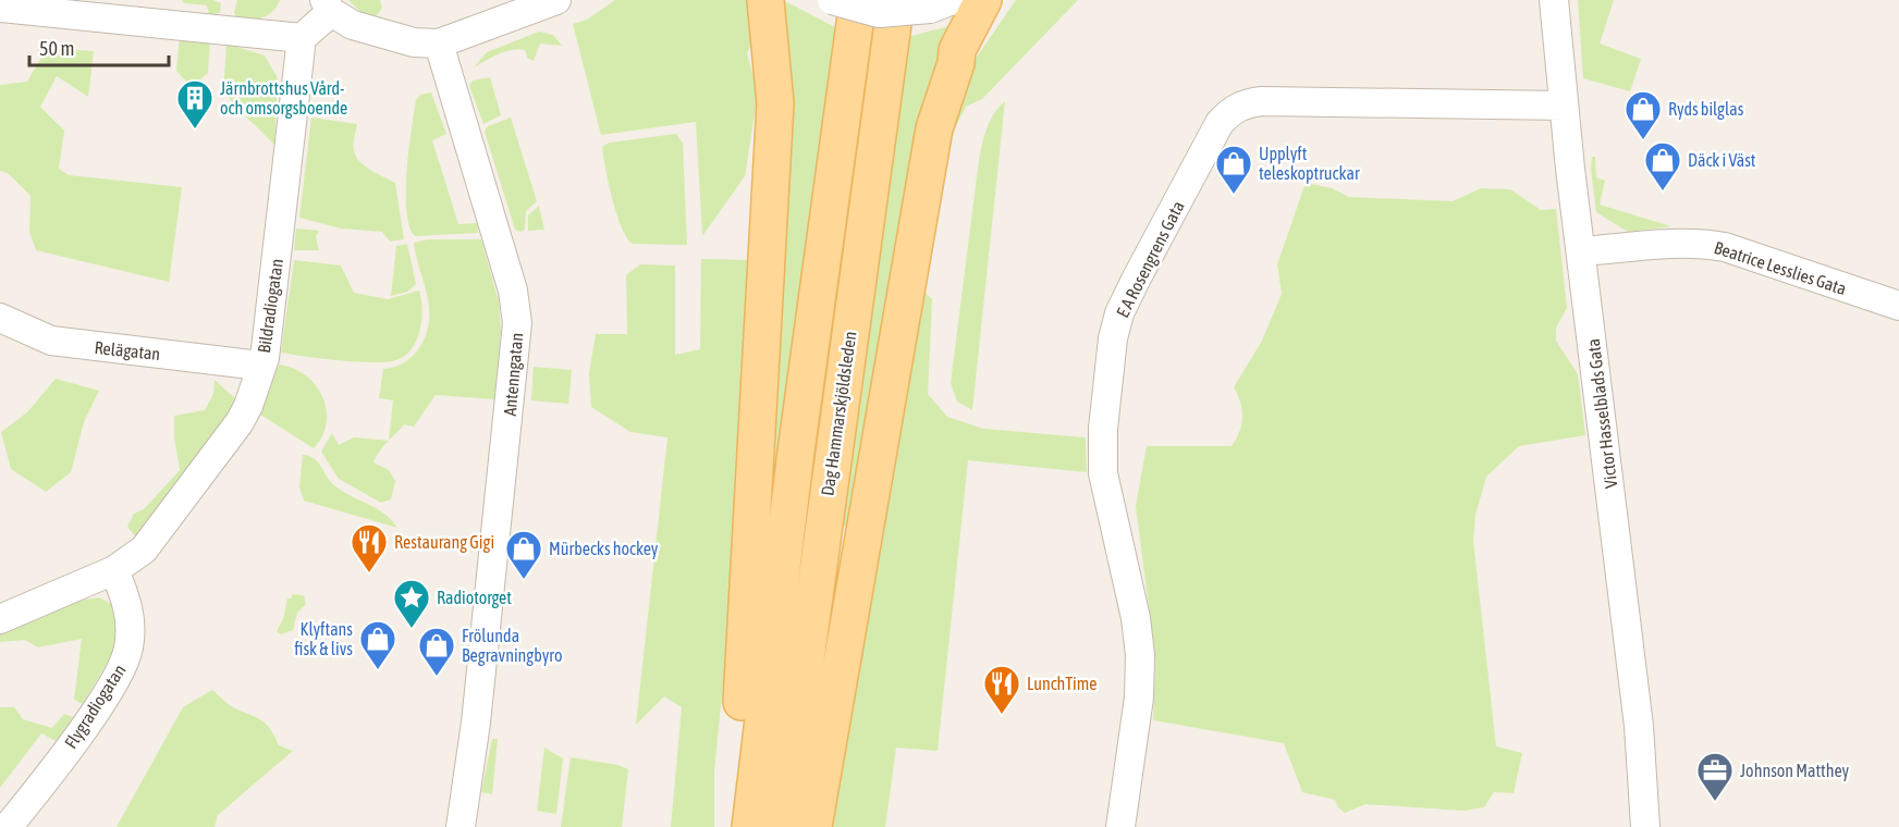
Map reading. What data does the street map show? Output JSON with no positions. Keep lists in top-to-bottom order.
{
  "streets": {
    "main road": ["Dag Hammarskjöldsleden"],
    "street": [
      "E A Rosengrens Gata",
      "Beatrice Lesslies Gata",
      "Bildradiogatan",
      "Relägatan",
      "Antenngatan",
      "Victor Hasselblads Gata",
      "Flygradiogatan"
    ]
  },
  "crossings": [
    ["E A Rosengrens Gata", "Victor Hasselblads Gata"],
    ["Beatrice Lesslies Gata", "Victor Hasselblads Gata"],
    ["Bildradiogatan", "Relägatan"],
    ["Bildradiogatan", "Flygradiogatan"]
  ],
  "places": {
    "building": ["Järnbrottshus Vård- och omsorgsboende"],
    "shop": [
      "Ryds bilglas",
      "Däck i Väst",
      "Upplyft teleskoptruckar",
      "Mürbecks hockey",
      "Klyftans fisk & livs",
      "Frölunda Begravningbyro"
    ],
    "restaurant": ["Restaurang Gigi", "LunchTime"],
    "place": ["Radiotorget"],
    "office": ["Johnson Matthey"]
  },
  "scale_bar": "50 m"
}
